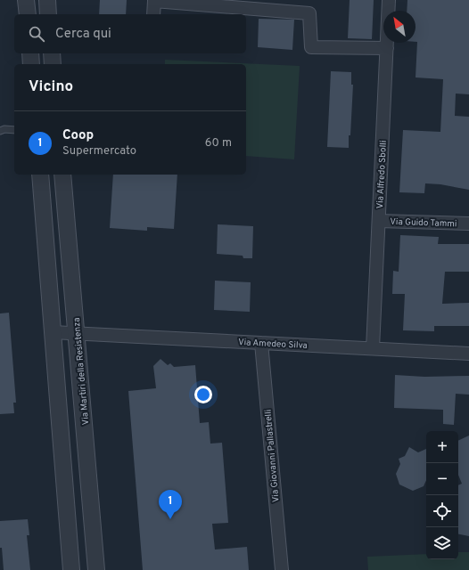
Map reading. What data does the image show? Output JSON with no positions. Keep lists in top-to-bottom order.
{
  "streets": {
    "street": [
      "Via Alfredo Sbolli",
      "Via Guido Tammi",
      "Via Amedeo Silva",
      "Via Martiri della Resistenza",
      "Via Giovanni Pallastrelli"
    ]
  },
  "crossings": [
    ["Via Alfredo Sbolli", "Via Guido Tammi"],
    ["Via Alfredo Sbolli", "Via Amedeo Silva"],
    ["Via Amedeo Silva", "Via Martiri della Resistenza"],
    ["Via Amedeo Silva", "Via Giovanni Pallastrelli"]
  ],
  "north": "top left",
  "page": {
    "search": "Cerca qui",
    "heading": "Vicino",
    "list": [
      {
        "mark": "1",
        "name": "Coop",
        "note": "Supermercato",
        "value": "60 m"
      }
    ],
    "map_buttons": ["+", "−"],
    "pins": "1"
  }
}
